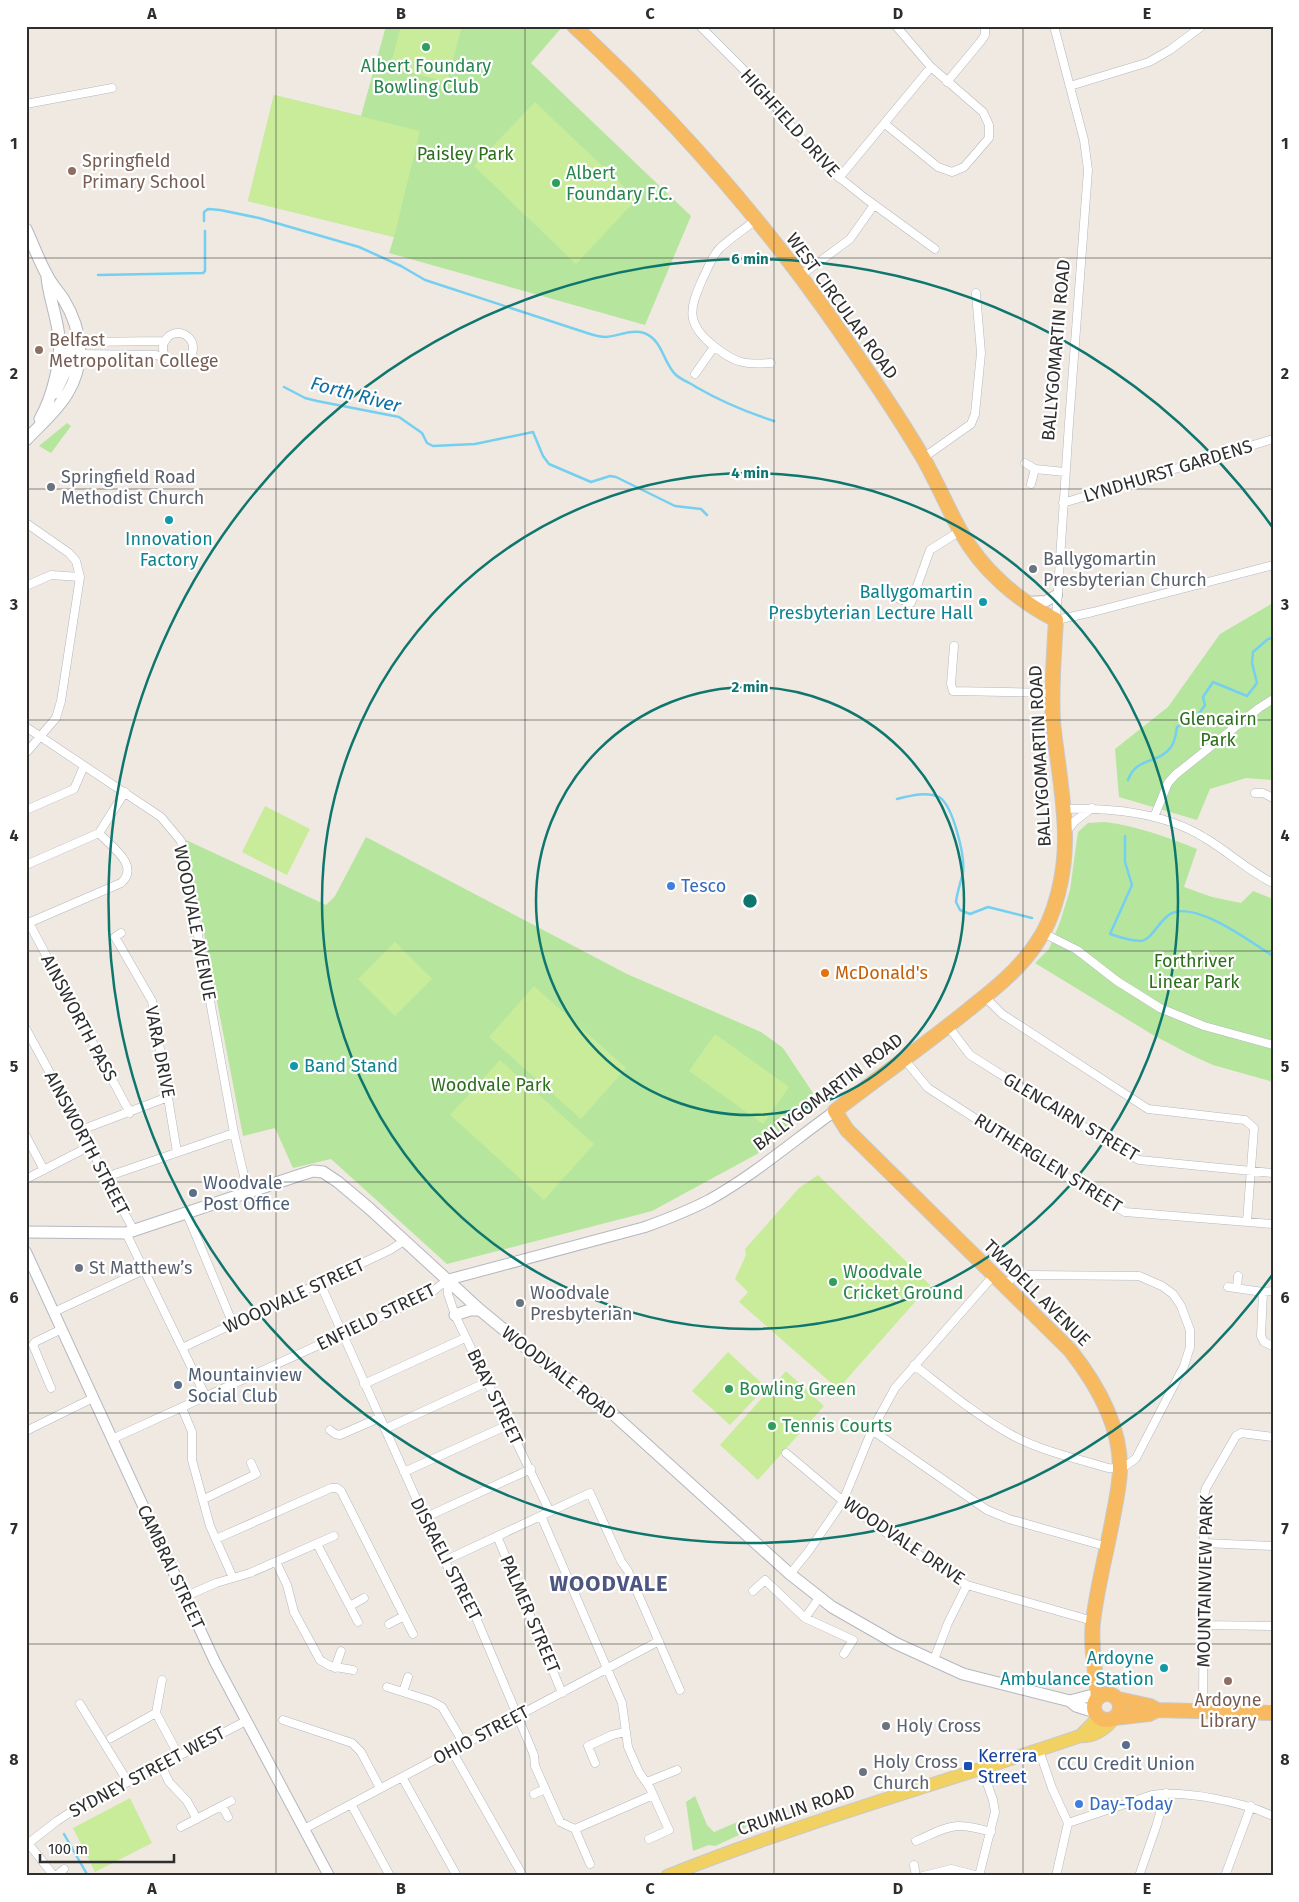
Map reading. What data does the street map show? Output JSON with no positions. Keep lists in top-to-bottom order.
{
  "streets": {
    "highway": ["WEST CIRCULAR ROAD", "BALLYGOMARTIN ROAD", "TWADELL AVENUE"],
    "main road": ["WOODVALE ROAD", "CRUMLIN ROAD"],
    "street": [
      "HIGHFIELD DRIVE",
      "LYNDHURST GARDENS",
      "WOODVALE AVENUE",
      "AINSWORTH PASS",
      "VARA DRIVE",
      "GLENCAIRN STREET",
      "AINSWORTH STREET",
      "RUTHERGLEN STREET",
      "WOODVALE STREET",
      "ENFIELD STREET",
      "BRAY STREET",
      "WOODVALE DRIVE",
      "DISRAELI STREET",
      "CAMBRAI STREET",
      "MOUNTAINVIEW PARK",
      "PALMER STREET",
      "OHIO STREET",
      "SYDNEY STREET WEST"
    ]
  },
  "crossings": [
    ["WEST CIRCULAR ROAD", "BALLYGOMARTIN ROAD"],
    ["BALLYGOMARTIN ROAD", "LYNDHURST GARDENS"],
    ["BALLYGOMARTIN ROAD", "GLENCAIRN STREET"],
    ["BALLYGOMARTIN ROAD", "RUTHERGLEN STREET"],
    ["BALLYGOMARTIN ROAD", "TWADELL AVENUE"],
    ["BALLYGOMARTIN ROAD", "ENFIELD STREET"],
    ["BALLYGOMARTIN ROAD", "WOODVALE ROAD"],
    ["BALLYGOMARTIN ROAD", "BRAY STREET"],
    ["WOODVALE AVENUE", "WOODVALE ROAD"],
    ["AINSWORTH STREET", "WOODVALE STREET"],
    ["AINSWORTH STREET", "ENFIELD STREET"],
    ["AINSWORTH STREET", "WOODVALE ROAD"],
    ["TWADELL AVENUE", "WOODVALE ROAD"],
    ["TWADELL AVENUE", "WOODVALE DRIVE"],
    ["TWADELL AVENUE", "CRUMLIN ROAD"],
    ["WOODVALE STREET", "WOODVALE ROAD"],
    ["WOODVALE STREET", "DISRAELI STREET"],
    ["ENFIELD STREET", "WOODVALE ROAD"],
    ["ENFIELD STREET", "BRAY STREET"],
    ["ENFIELD STREET", "DISRAELI STREET"],
    ["ENFIELD STREET", "CAMBRAI STREET"],
    ["WOODVALE ROAD", "BRAY STREET"],
    ["WOODVALE ROAD", "CRUMLIN ROAD"],
    ["DISRAELI STREET", "OHIO STREET"],
    ["CAMBRAI STREET", "OHIO STREET"],
    ["CAMBRAI STREET", "SYDNEY STREET WEST"],
    ["PALMER STREET", "OHIO STREET"]
  ],
  "districts": ["WOODVALE"],
  "water": ["Forth River"],
  "parks": [
    "Paisley Park",
    "Glencairn Park",
    "Forthriver Linear Park",
    "Woodvale Park"
  ],
  "places": {
    "other": [
      "Albert Foundary Bowling Club",
      "Springfield Primary School",
      "Albert Foundary F.C.",
      "Belfast Metropolitan College",
      "Springfield Road Methodist Church",
      "Innovation Factory",
      "Ballygomartin Presbyterian Church",
      "Ballygomartin Presbyterian Lecture Hall",
      "Tesco",
      "McDonald's",
      "Band Stand",
      "Woodvale Post Office",
      "St Matthew’s",
      "Woodvale Cricket Ground",
      "Woodvale Presbyterian",
      "Mountainview Social Club",
      "Bowling Green",
      "Tennis Courts",
      "Ardoyne Ambulance Station",
      "Ardoyne Library",
      "Holy Cross",
      "CCU Credit Union",
      "Holy Cross Church",
      "Day-Today"
    ],
    "transit": ["Kerrera Street"]
  },
  "scale_bar": "100 m",
  "grid": {
    "columns": [
      "A",
      "B",
      "C",
      "D",
      "E"
    ],
    "rows": [
      "1",
      "2",
      "3",
      "4",
      "5",
      "6",
      "7",
      "8"
    ]
  },
  "rings": ["6 min", "4 min", "2 min"]
}
